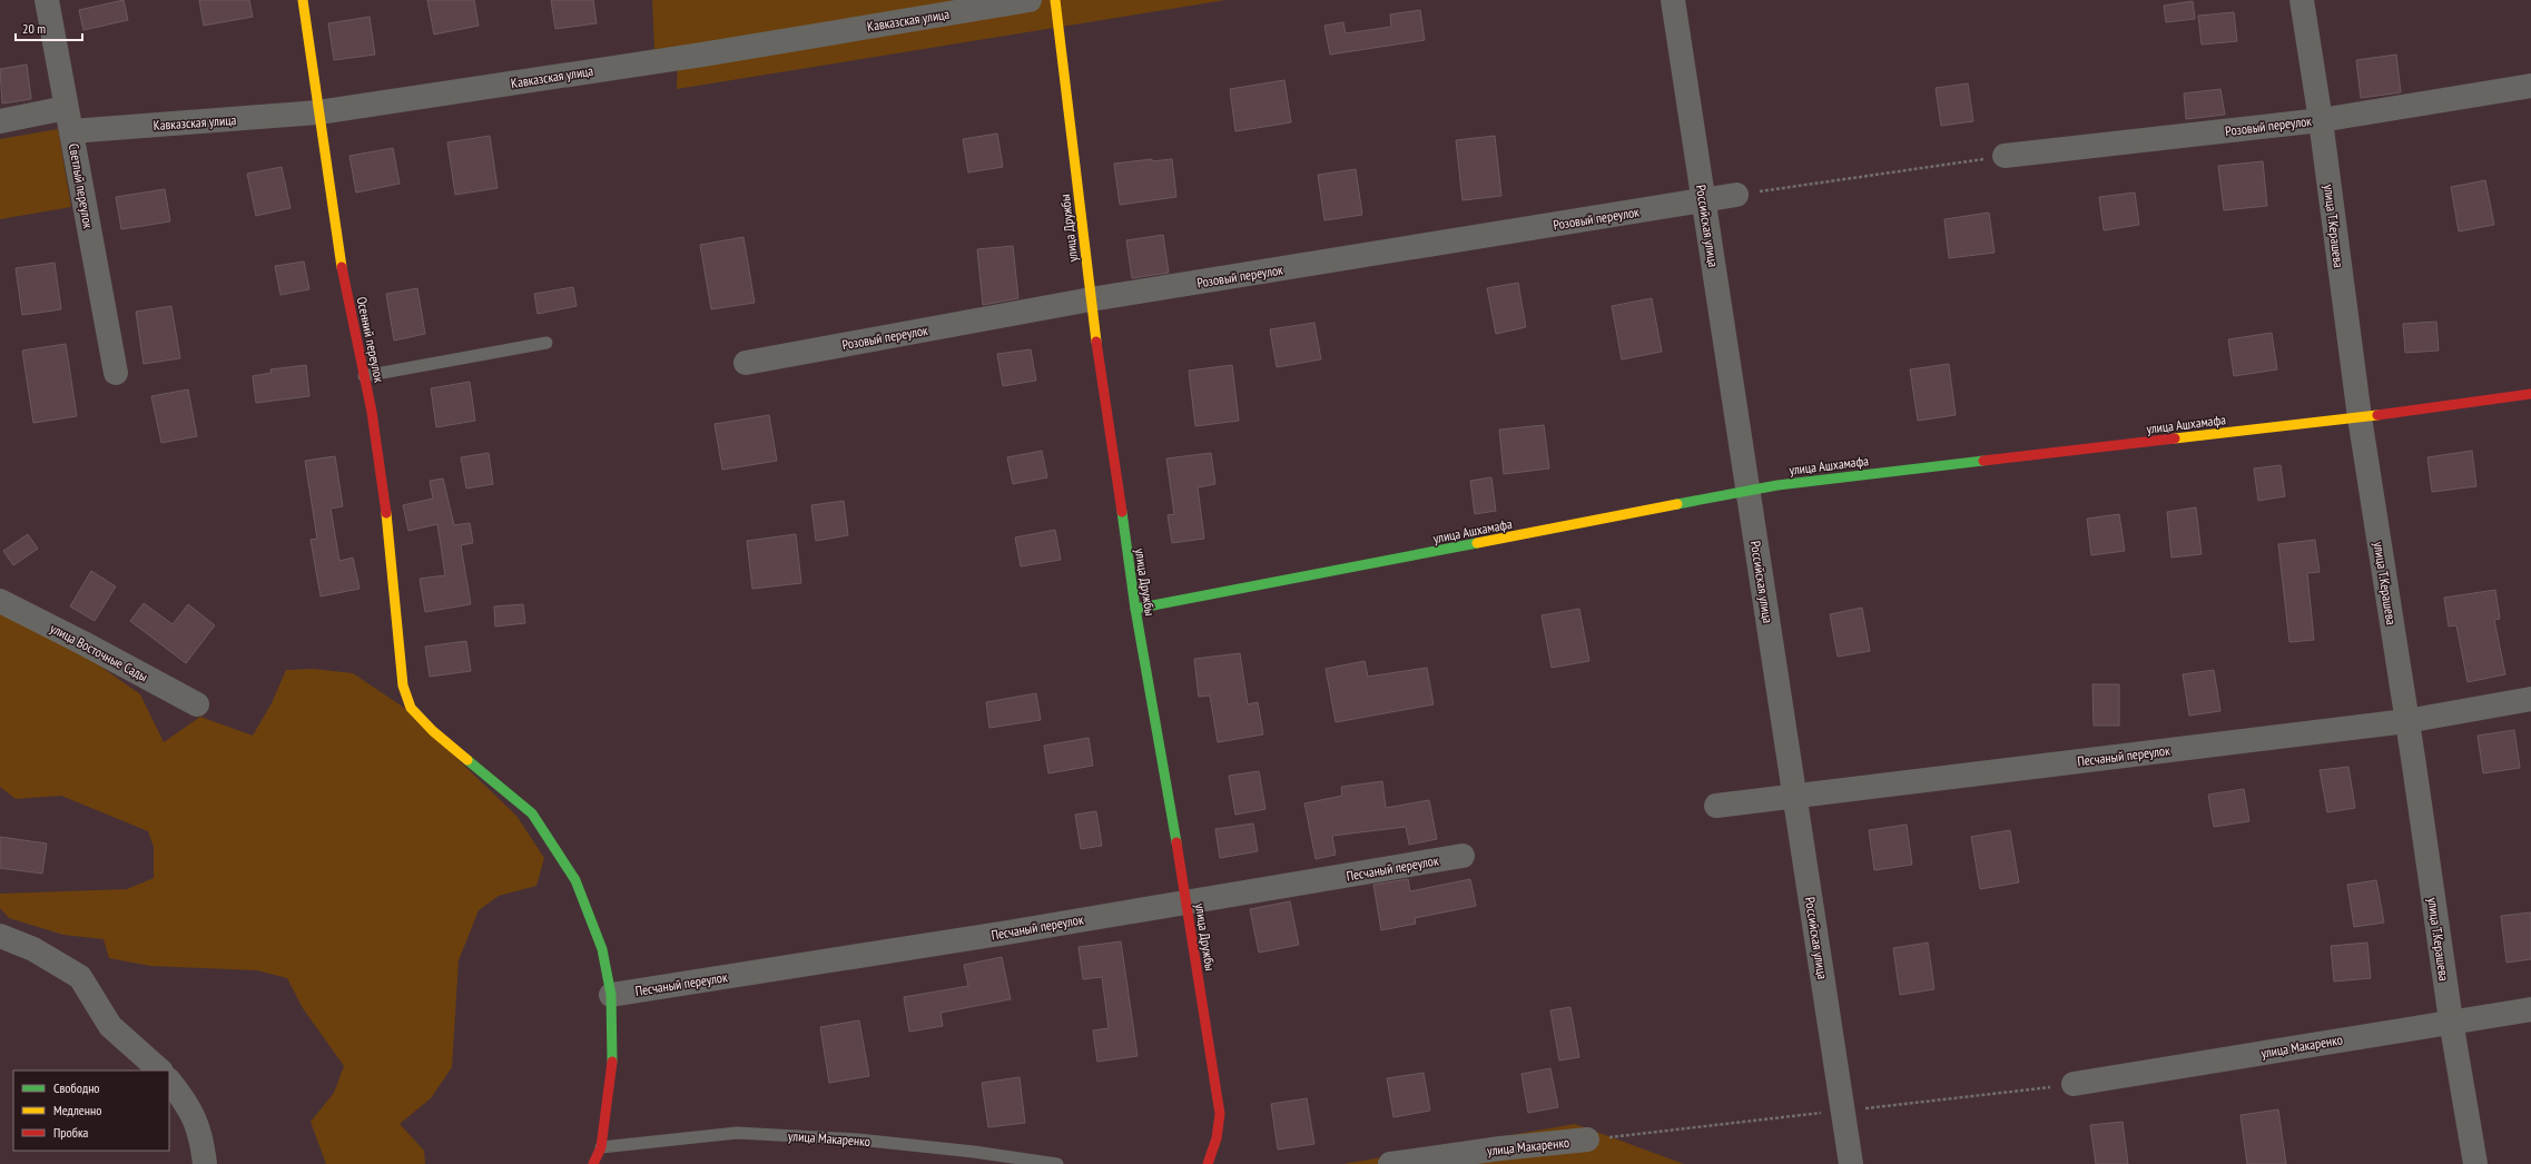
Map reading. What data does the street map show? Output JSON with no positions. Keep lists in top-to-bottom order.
{
  "streets": {
    "street": [
      "Кавказcкая улица",
      "Розовый переулок",
      "Светлый переулок",
      "Российская улица",
      "улица Т.Керашева",
      "улица Дружбы",
      "Осенний переулок",
      "улица Ашхамафа",
      "улица Восточные Сады",
      "Песчаный переулок",
      "улица Макаренко"
    ]
  },
  "crossings": [
    ["Кавказcкая улица", "Светлый переулок"],
    ["Кавказcкая улица", "Осенний переулок"],
    ["Розовый переулок", "Российская улица"],
    ["Розовый переулок", "улица Т.Керашева"],
    ["Розовый переулок", "улица Дружбы"],
    ["Российская улица", "улица Ашхамафа"],
    ["Российская улица", "Песчаный переулок"],
    ["улица Т.Керашева", "улица Ашхамафа"],
    ["улица Т.Керашева", "Песчаный переулок"],
    ["улица Т.Керашева", "улица Макаренко"],
    ["улица Дружбы", "улица Ашхамафа"],
    ["улица Дружбы", "Песчаный переулок"],
    ["Осенний переулок", "Песчаный переулок"],
    ["Осенний переулок", "улица Макаренко"]
  ],
  "legend": ["Свободно", "Медленно", "Пробка"],
  "scale_bar": "20 m"
}
